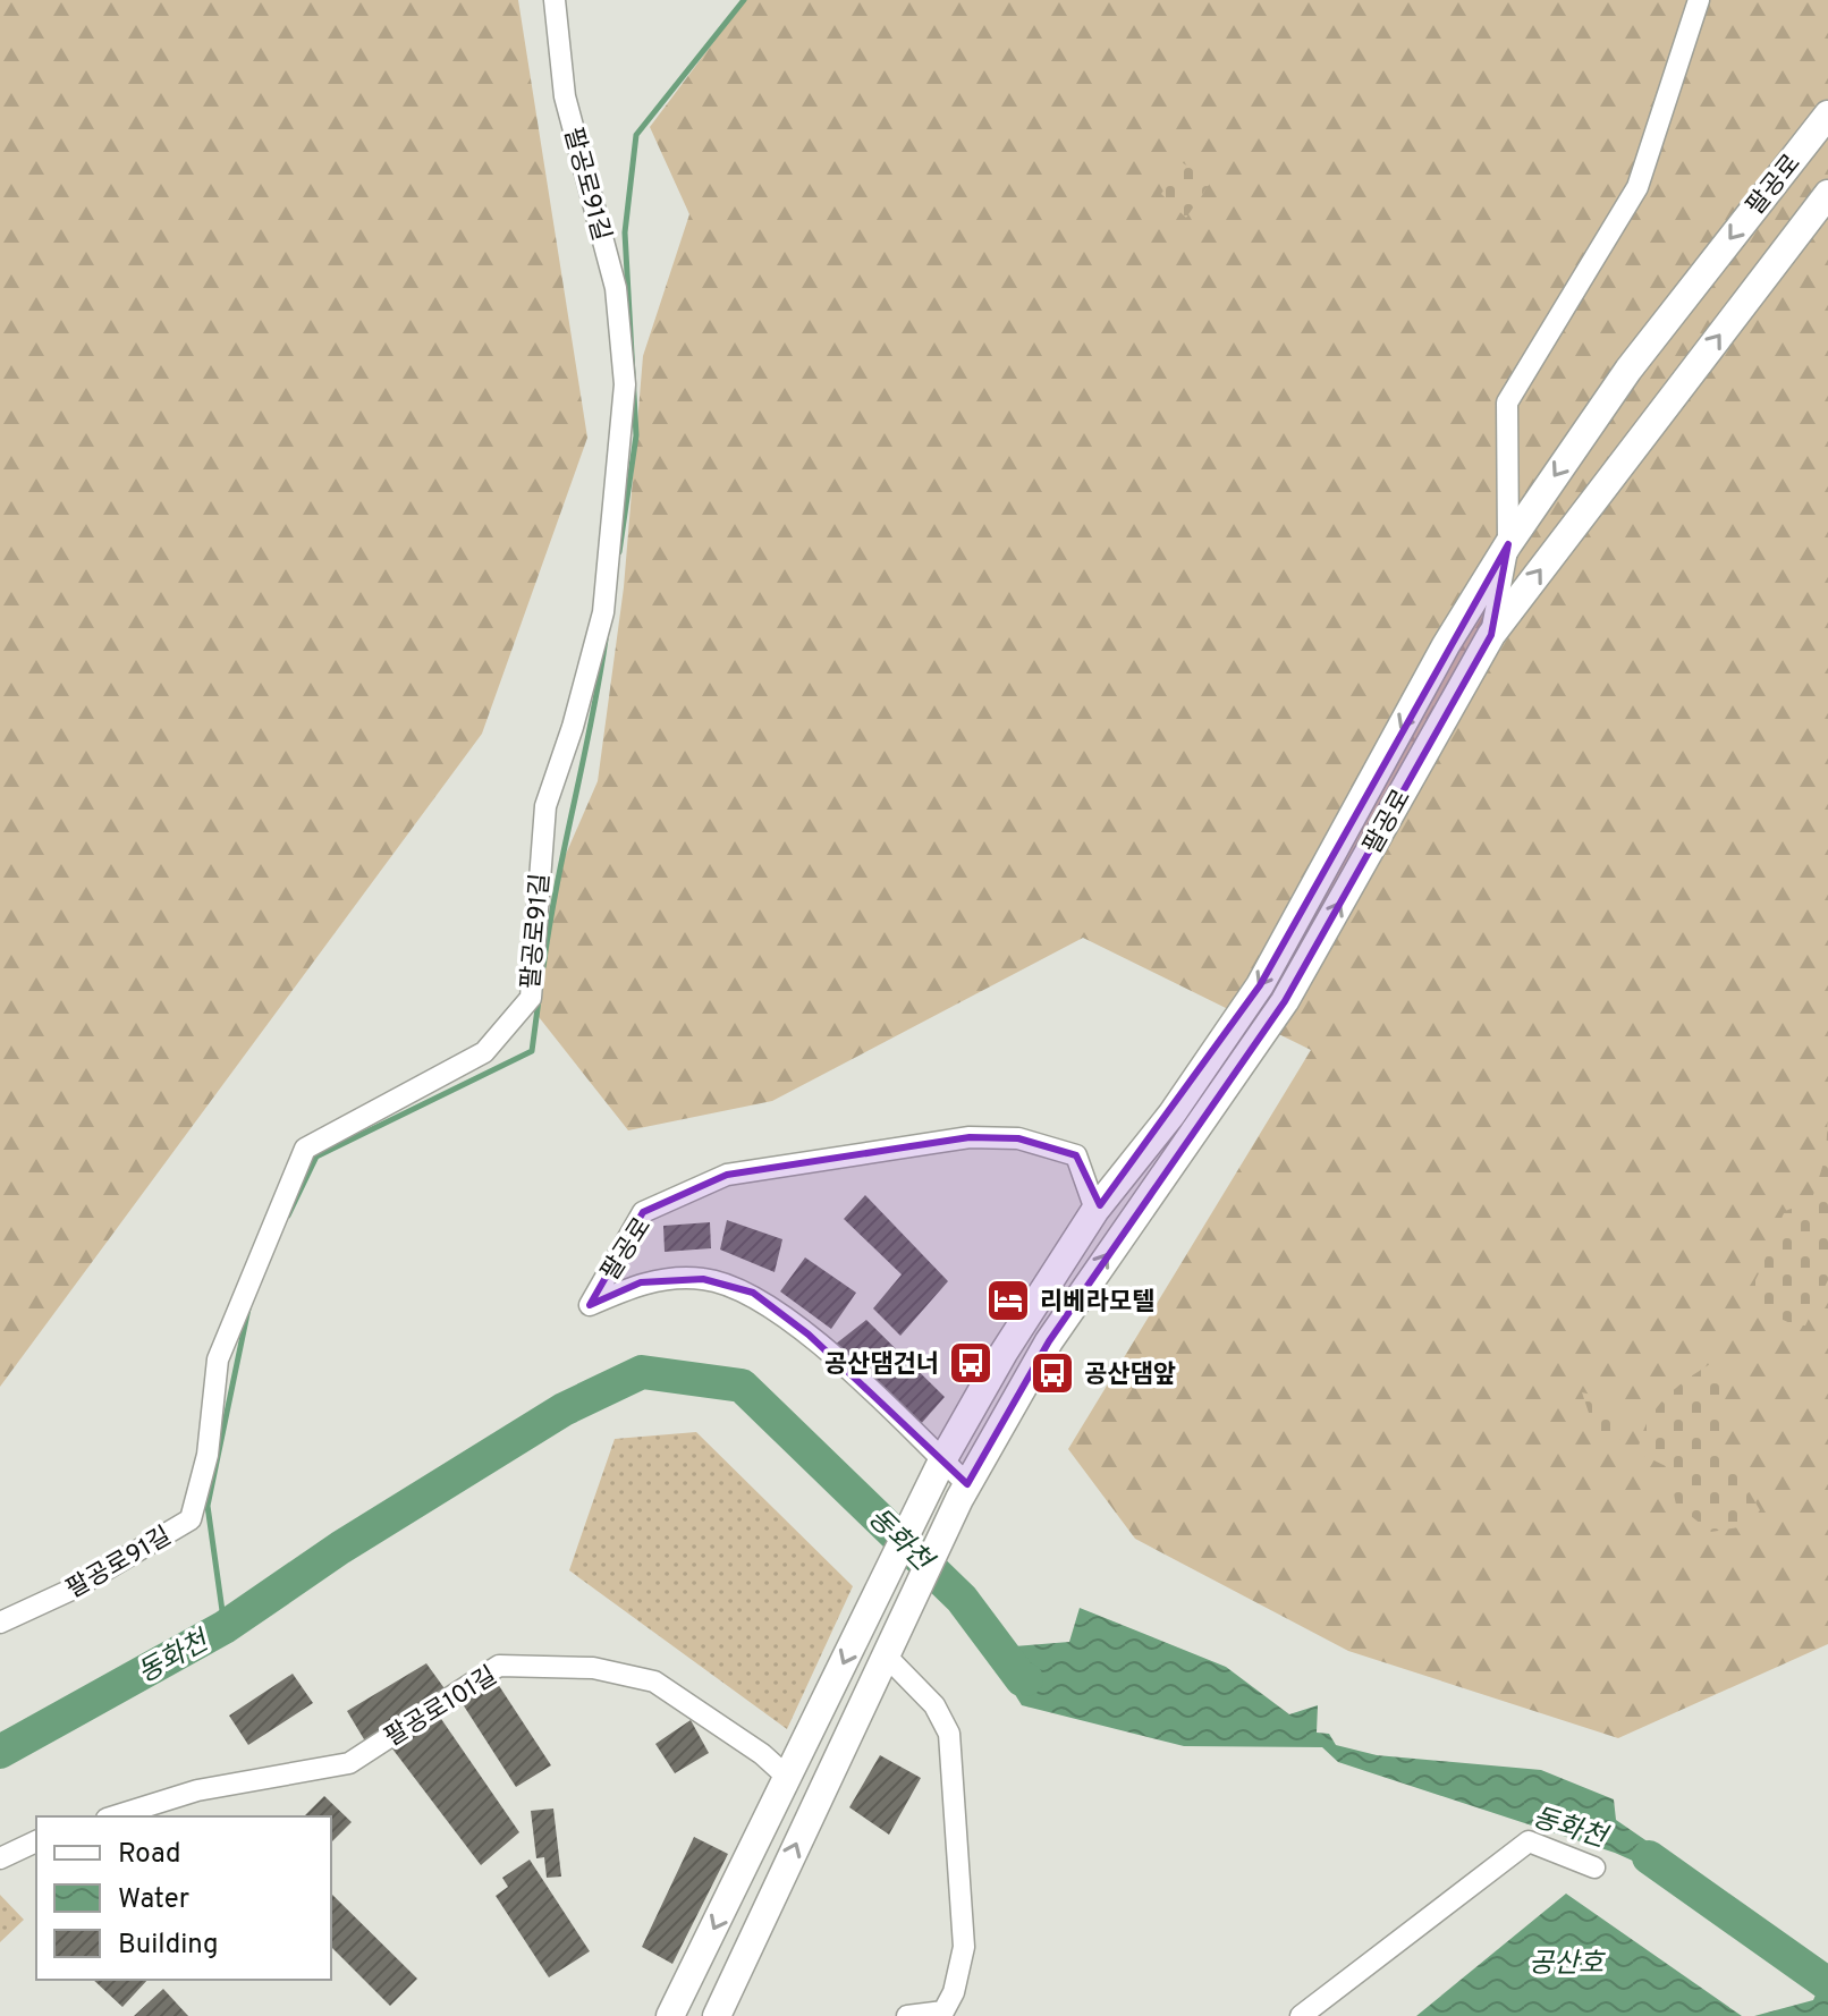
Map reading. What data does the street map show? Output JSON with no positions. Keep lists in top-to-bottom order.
{
  "streets": {
    "main road": ["팔공로"],
    "street": ["팔공로91길", "팔공로101길"]
  },
  "water": ["동화천", "공산호"],
  "places": {
    "hotel": ["리베라모텔"],
    "bus stop": ["공산댐건너", "공산댐앞"]
  },
  "legend": ["Road", "Water", "Building"]
}
